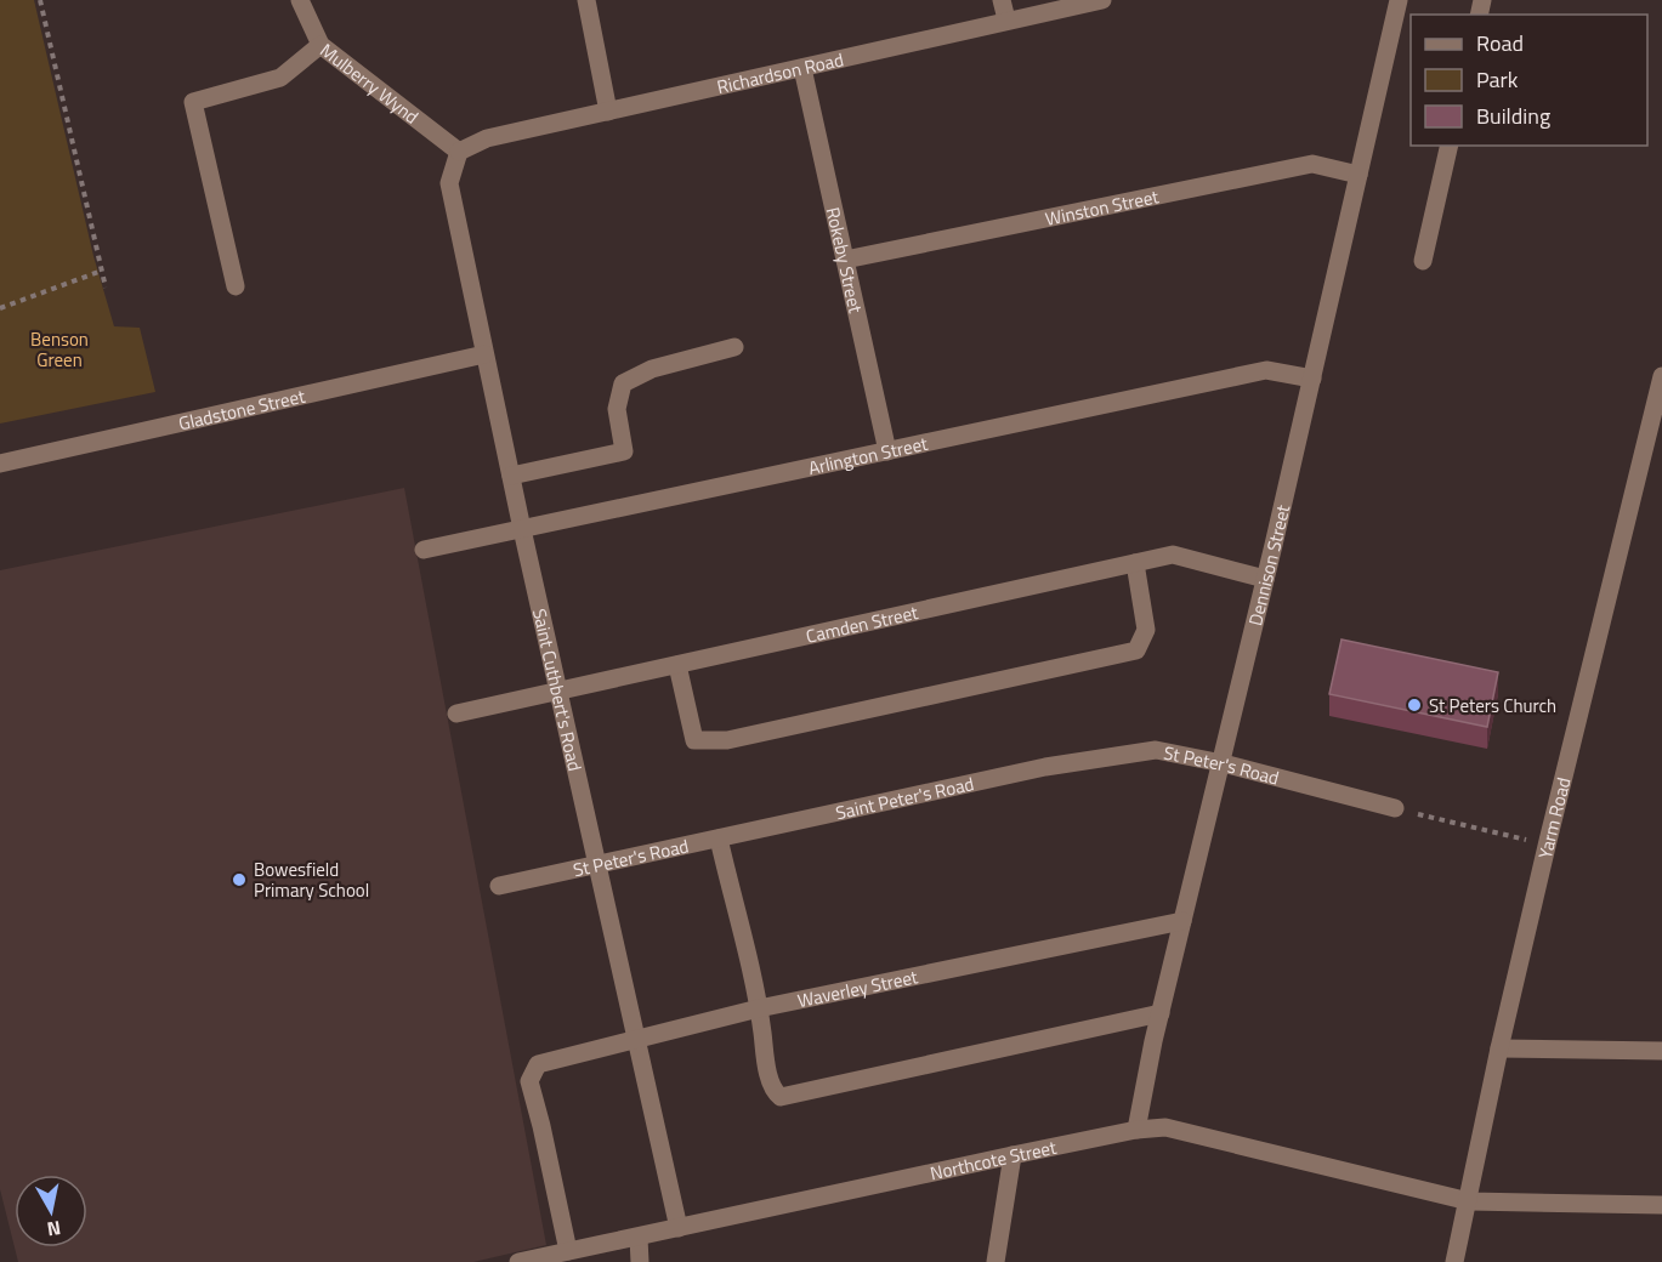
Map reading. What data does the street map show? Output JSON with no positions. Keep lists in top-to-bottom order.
{
  "streets": {
    "street": [
      "Richardson Road",
      "Mulberry Wynd",
      "Winston Street",
      "Rokeby Street",
      "Gladstone Street",
      "Arlington Street",
      "Dennison Street",
      "Camden Street",
      "Saint Cuthbert's Road",
      "St Peter's Road",
      "Saint Peter's Road",
      "Yarm Road",
      "Waverley Street",
      "Northcote Street"
    ]
  },
  "crossings": [
    ["Richardson Road", "Mulberry Wynd"],
    ["Richardson Road", "Rokeby Street"],
    ["Richardson Road", "Saint Cuthbert's Road"],
    ["Mulberry Wynd", "Saint Cuthbert's Road"],
    ["Winston Street", "Rokeby Street"],
    ["Winston Street", "Dennison Street"],
    ["Rokeby Street", "Arlington Street"],
    ["Gladstone Street", "Saint Cuthbert's Road"],
    ["Arlington Street", "Dennison Street"],
    ["Arlington Street", "Saint Cuthbert's Road"],
    ["Dennison Street", "Camden Street"],
    ["Dennison Street", "St Peter's Road"],
    ["Dennison Street", "Waverley Street"],
    ["Dennison Street", "Northcote Street"],
    ["Camden Street", "Saint Cuthbert's Road"],
    ["Saint Cuthbert's Road", "St Peter's Road"],
    ["Saint Cuthbert's Road", "Waverley Street"],
    ["Saint Cuthbert's Road", "Northcote Street"],
    ["St Peter's Road", "Saint Peter's Road"],
    ["Yarm Road", "Northcote Street"],
    ["Waverley Street", "Northcote Street"]
  ],
  "parks": ["Benson Green"],
  "places": ["St Peters Church", "Bowesfield Primary School"],
  "legend": ["Road", "Park", "Building"],
  "north": "bottom"
}
